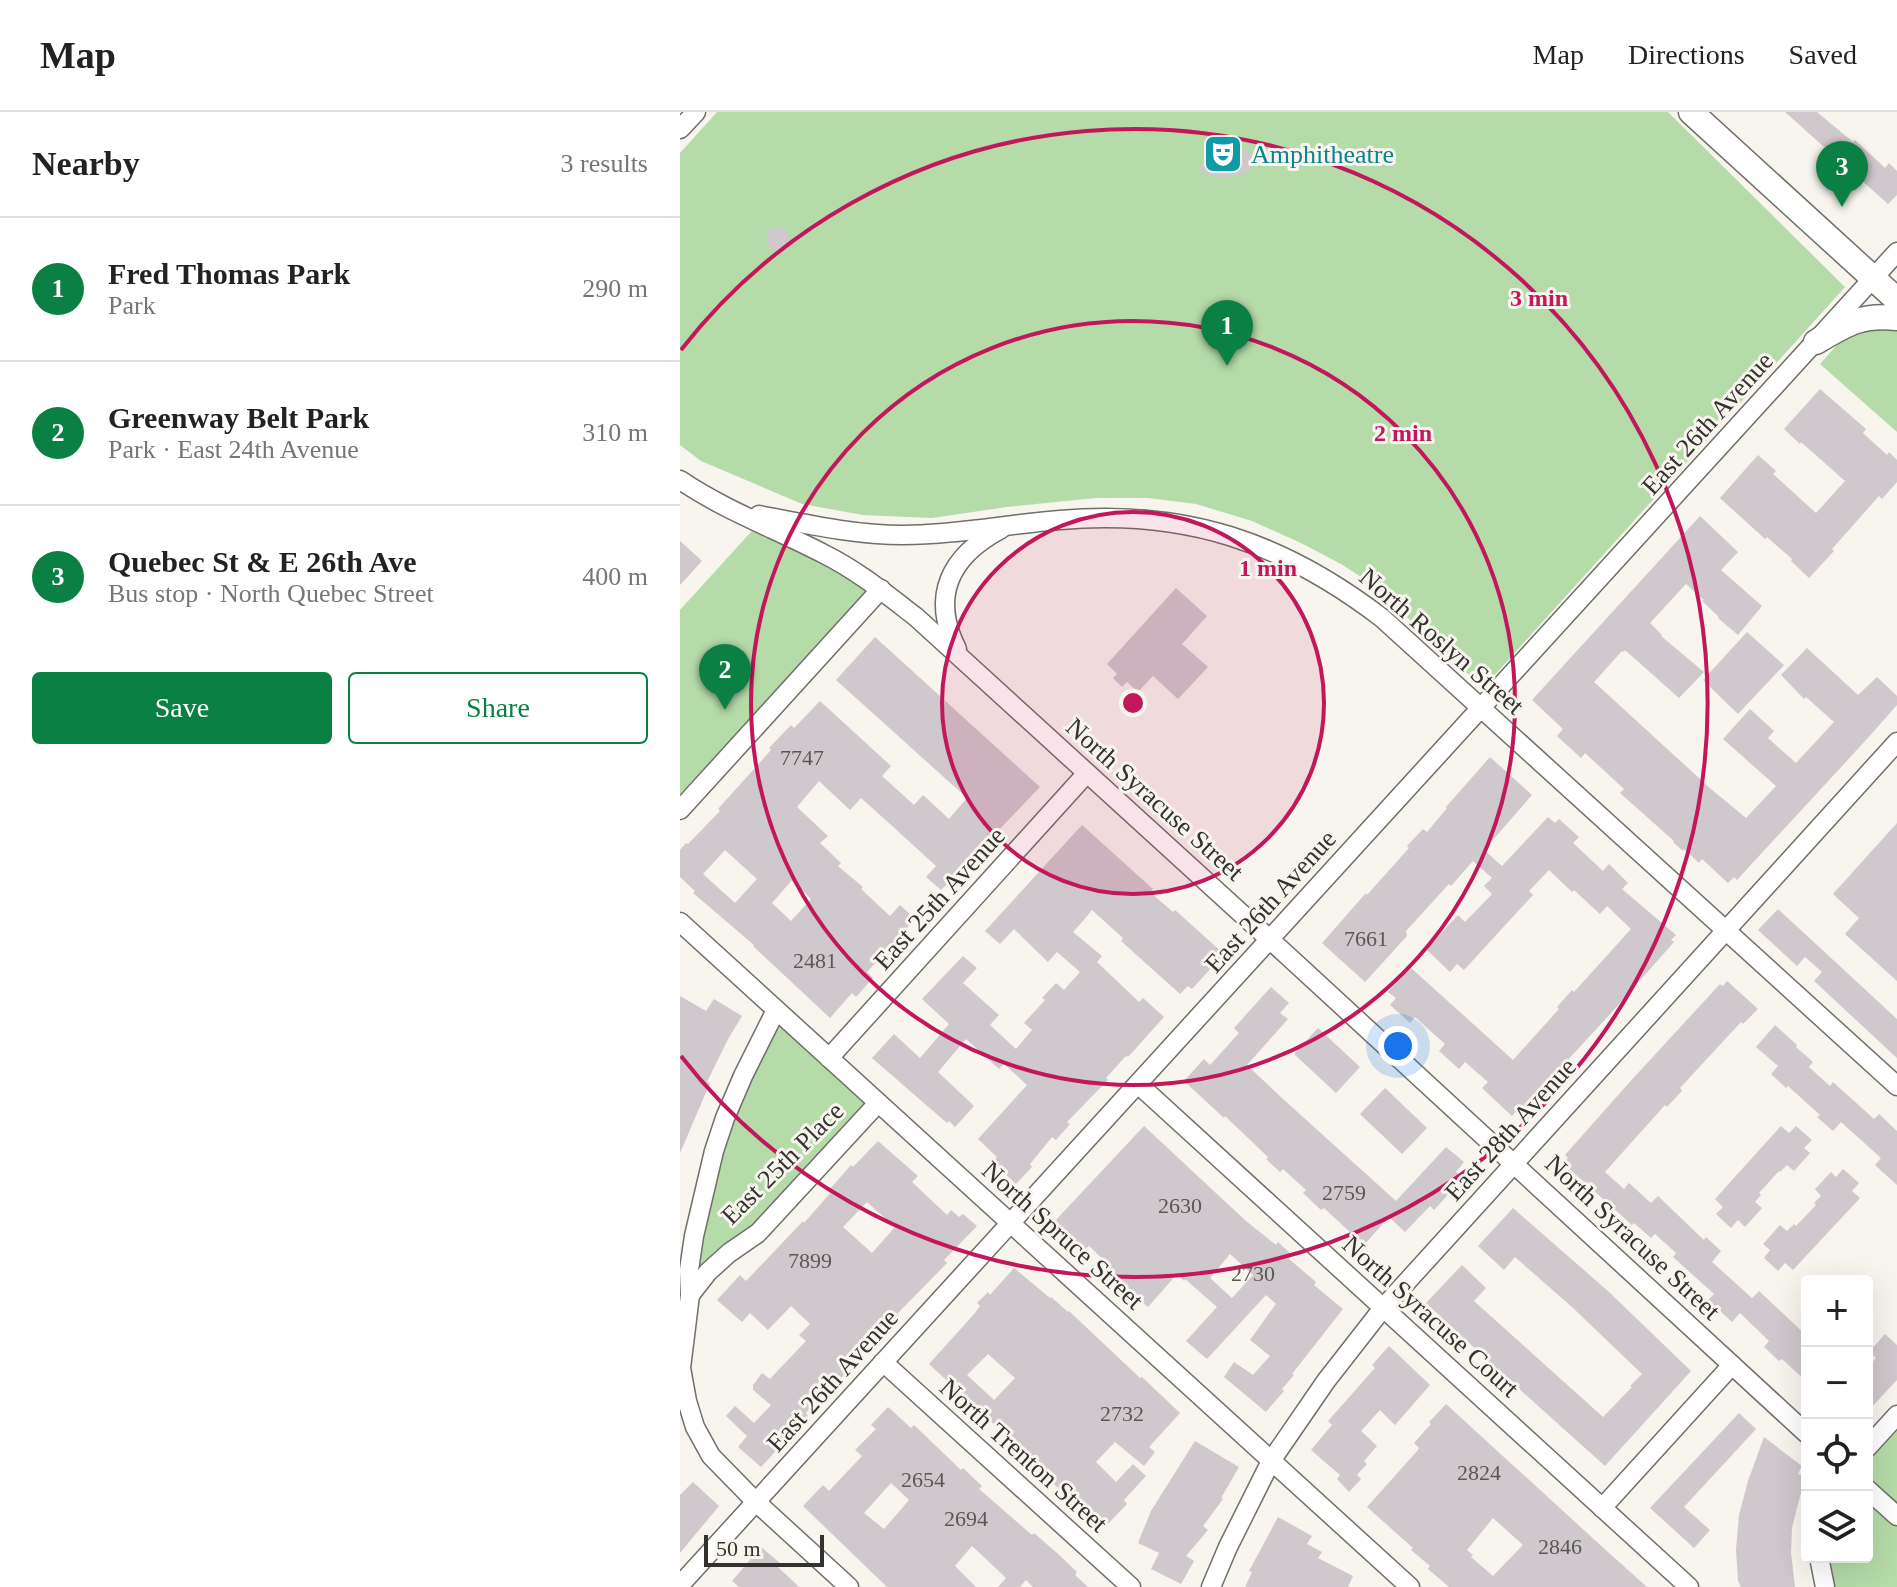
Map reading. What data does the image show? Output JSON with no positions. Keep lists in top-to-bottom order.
{
  "streets": {
    "street": [
      "East 26th Avenue",
      "North Roslyn Street",
      "North Syracuse Street",
      "East 25th Avenue",
      "East 28th Avenue",
      "East 25th Place",
      "North Spruce Street",
      "North Syracuse Court",
      "North Trenton Street"
    ]
  },
  "crossings": [
    ["East 26th Avenue", "North Roslyn Street"],
    ["East 26th Avenue", "North Syracuse Street"],
    ["East 26th Avenue", "North Spruce Street"],
    ["East 26th Avenue", "North Syracuse Court"],
    ["East 26th Avenue", "North Trenton Street"],
    ["North Roslyn Street", "North Syracuse Street"],
    ["North Roslyn Street", "East 28th Avenue"],
    ["North Syracuse Street", "East 25th Avenue"],
    ["North Syracuse Street", "East 28th Avenue"],
    ["East 25th Avenue", "North Spruce Street"],
    ["East 28th Avenue", "North Spruce Street"],
    ["East 28th Avenue", "North Syracuse Court"],
    ["East 25th Place", "North Spruce Street"]
  ],
  "places": {
    "theatre": ["Amphitheatre"]
  },
  "house_numbers": [
    "7747",
    "7661",
    "2481",
    "2759",
    "2630",
    "7899",
    "2730",
    "2732",
    "2824",
    "2654",
    "2694",
    "2846"
  ],
  "scale_bar": "50 m",
  "page": {
    "header": "Map",
    "nav": ["Map", "Directions", "Saved"],
    "heading": ["Nearby", "3 results"],
    "pins": ["3", "1", "2"],
    "list": [
      {
        "mark": "1",
        "name": "Fred Thomas Park",
        "note": "Park",
        "value": "290 m"
      },
      {
        "mark": "2",
        "name": "Greenway Belt Park",
        "note": "Park · East 24th Avenue",
        "value": "310 m"
      },
      {
        "mark": "3",
        "name": "Quebec St & E 26th Ave",
        "note": "Bus stop · North Quebec Street",
        "value": "400 m"
      }
    ],
    "buttons": ["Save", "Share"],
    "map_buttons": ["+", "−"],
    "scale": "50 m"
  },
  "rings": ["3 min", "2 min", "1 min"]
}
